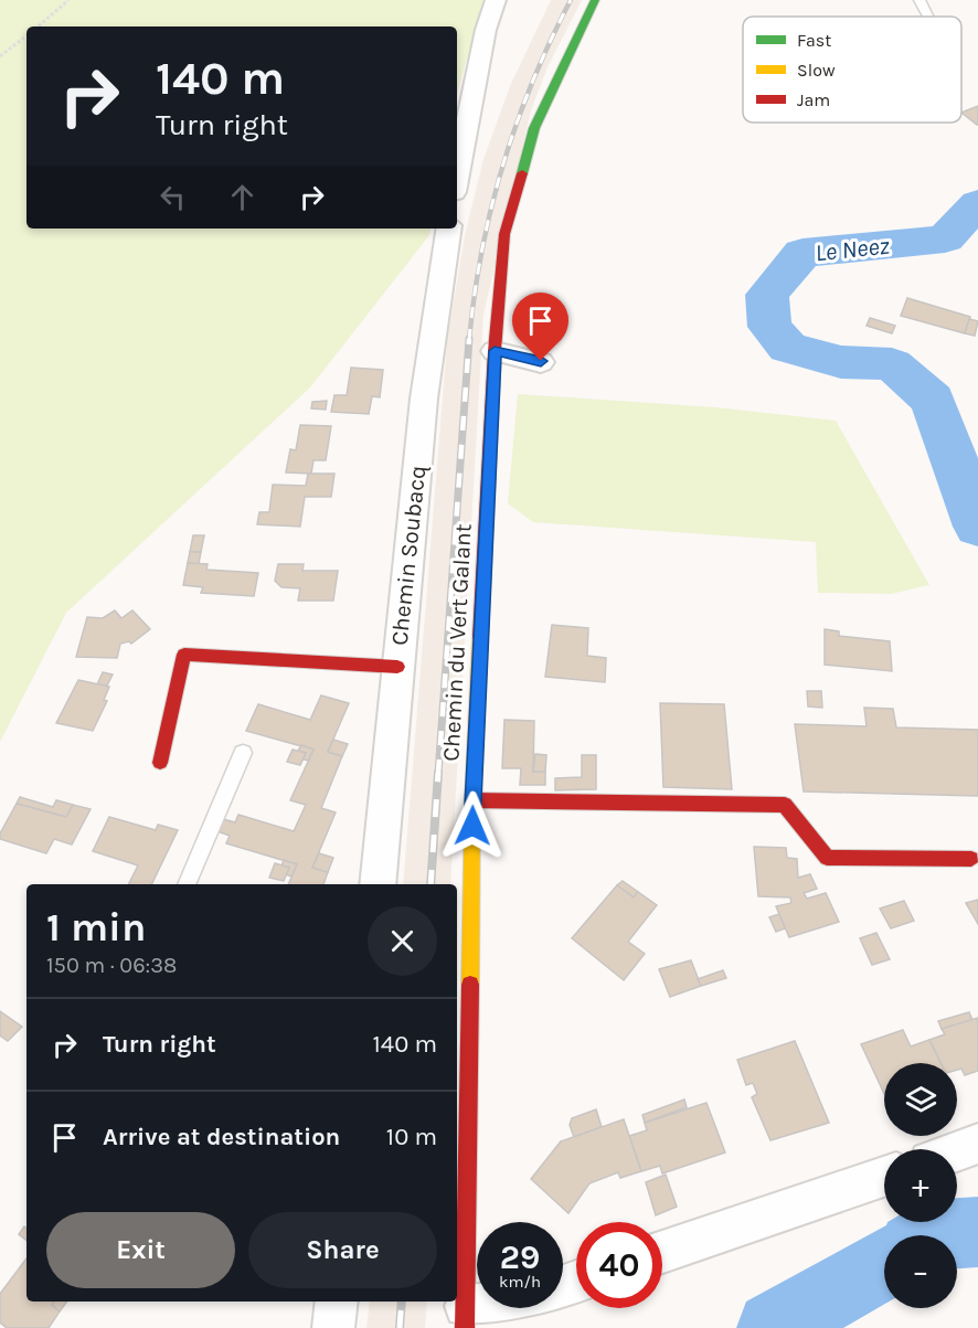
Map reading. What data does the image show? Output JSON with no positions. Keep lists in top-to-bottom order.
{
  "streets": {
    "street": ["Chemin Soubacq", "Chemin du Vert Galant"]
  },
  "water": ["Le Neez"],
  "legend": ["Fast", "Slow", "Jam"],
  "page": {
    "turn": ["140 m", "Turn right"],
    "heading": ["1 min", "150 m · 06:38"],
    "list": [
      {
        "name": "Turn right",
        "value": "140 m"
      },
      {
        "name": "Arrive at destination",
        "value": "10 m"
      }
    ],
    "map_buttons": ["+", "−"],
    "buttons": ["Exit", "Share"],
    "speed": "29 km/h",
    "limit": "40"
  }
}
